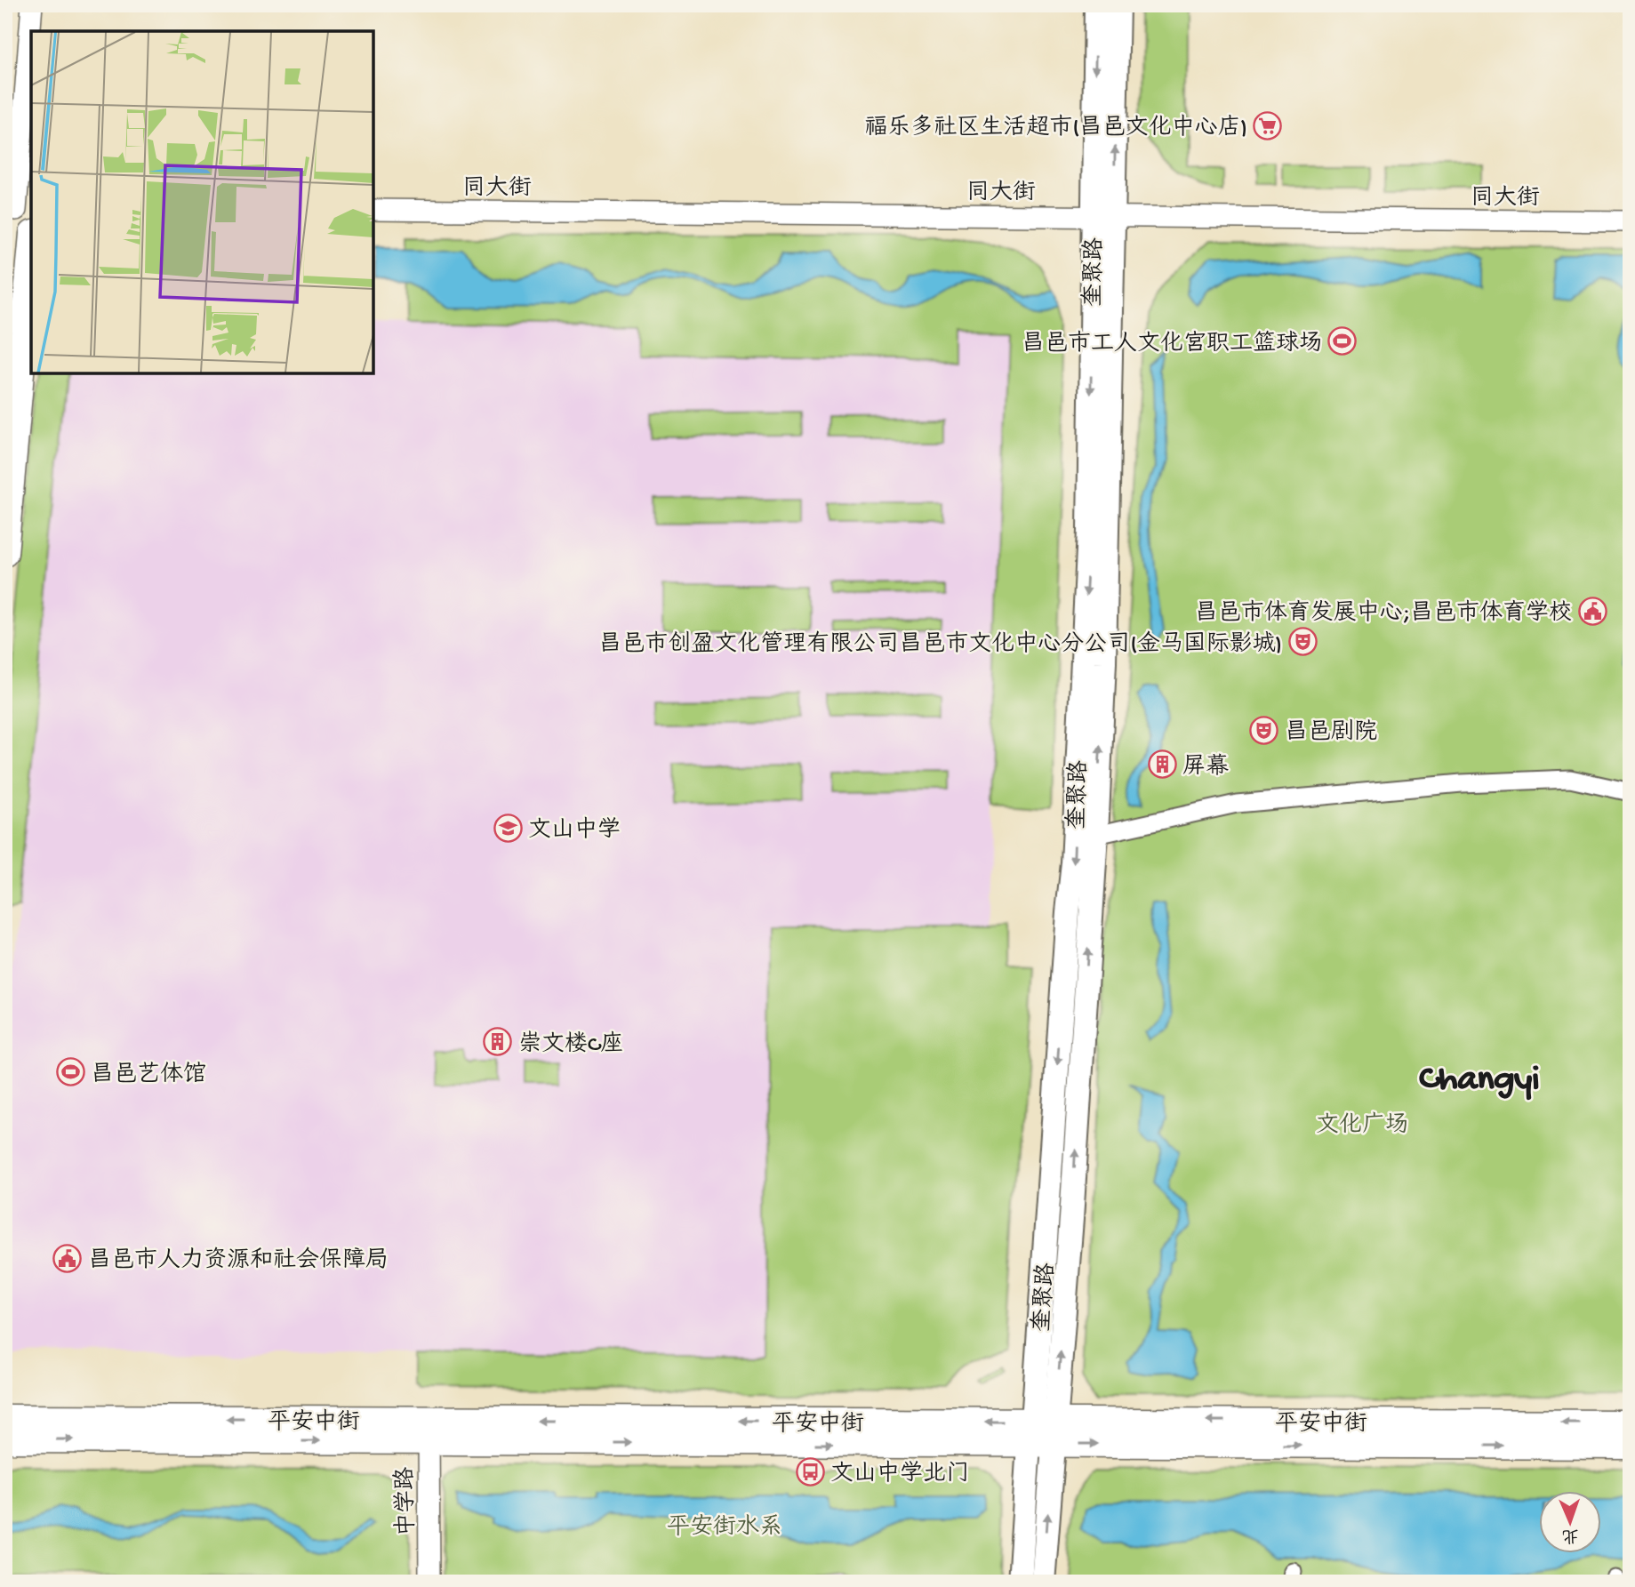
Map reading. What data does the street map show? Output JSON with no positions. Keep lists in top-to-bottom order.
{
  "streets": {
    "main road": ["奎聚路", "平安中街"],
    "street": ["同大街", "中学路"]
  },
  "crossings": [
    ["同大街", "奎聚路"],
    ["奎聚路", "平安中街"],
    ["平安中街", "中学路"]
  ],
  "districts": ["Changyi"],
  "parks": ["文化广场", "平安街水系"],
  "places": {
    "supermarket": ["福乐多社区生活超市(昌邑文化中心店)"],
    "sports": ["昌邑市工人文化宫职工篮球场", "昌邑艺体馆"],
    "public building": ["昌邑市体育发展中心;昌邑市体育学校", "昌邑市人力资源和社会保障局"],
    "theatre": ["昌邑市创盈文化管理有限公司昌邑市文化中心分公司(金马国际影城)", "昌邑剧院"],
    "building": ["屏幕", "崇文楼C座"],
    "school or university": ["文山中学"],
    "bus stop": ["文山中学北门"]
  },
  "north": "bottom"
}
